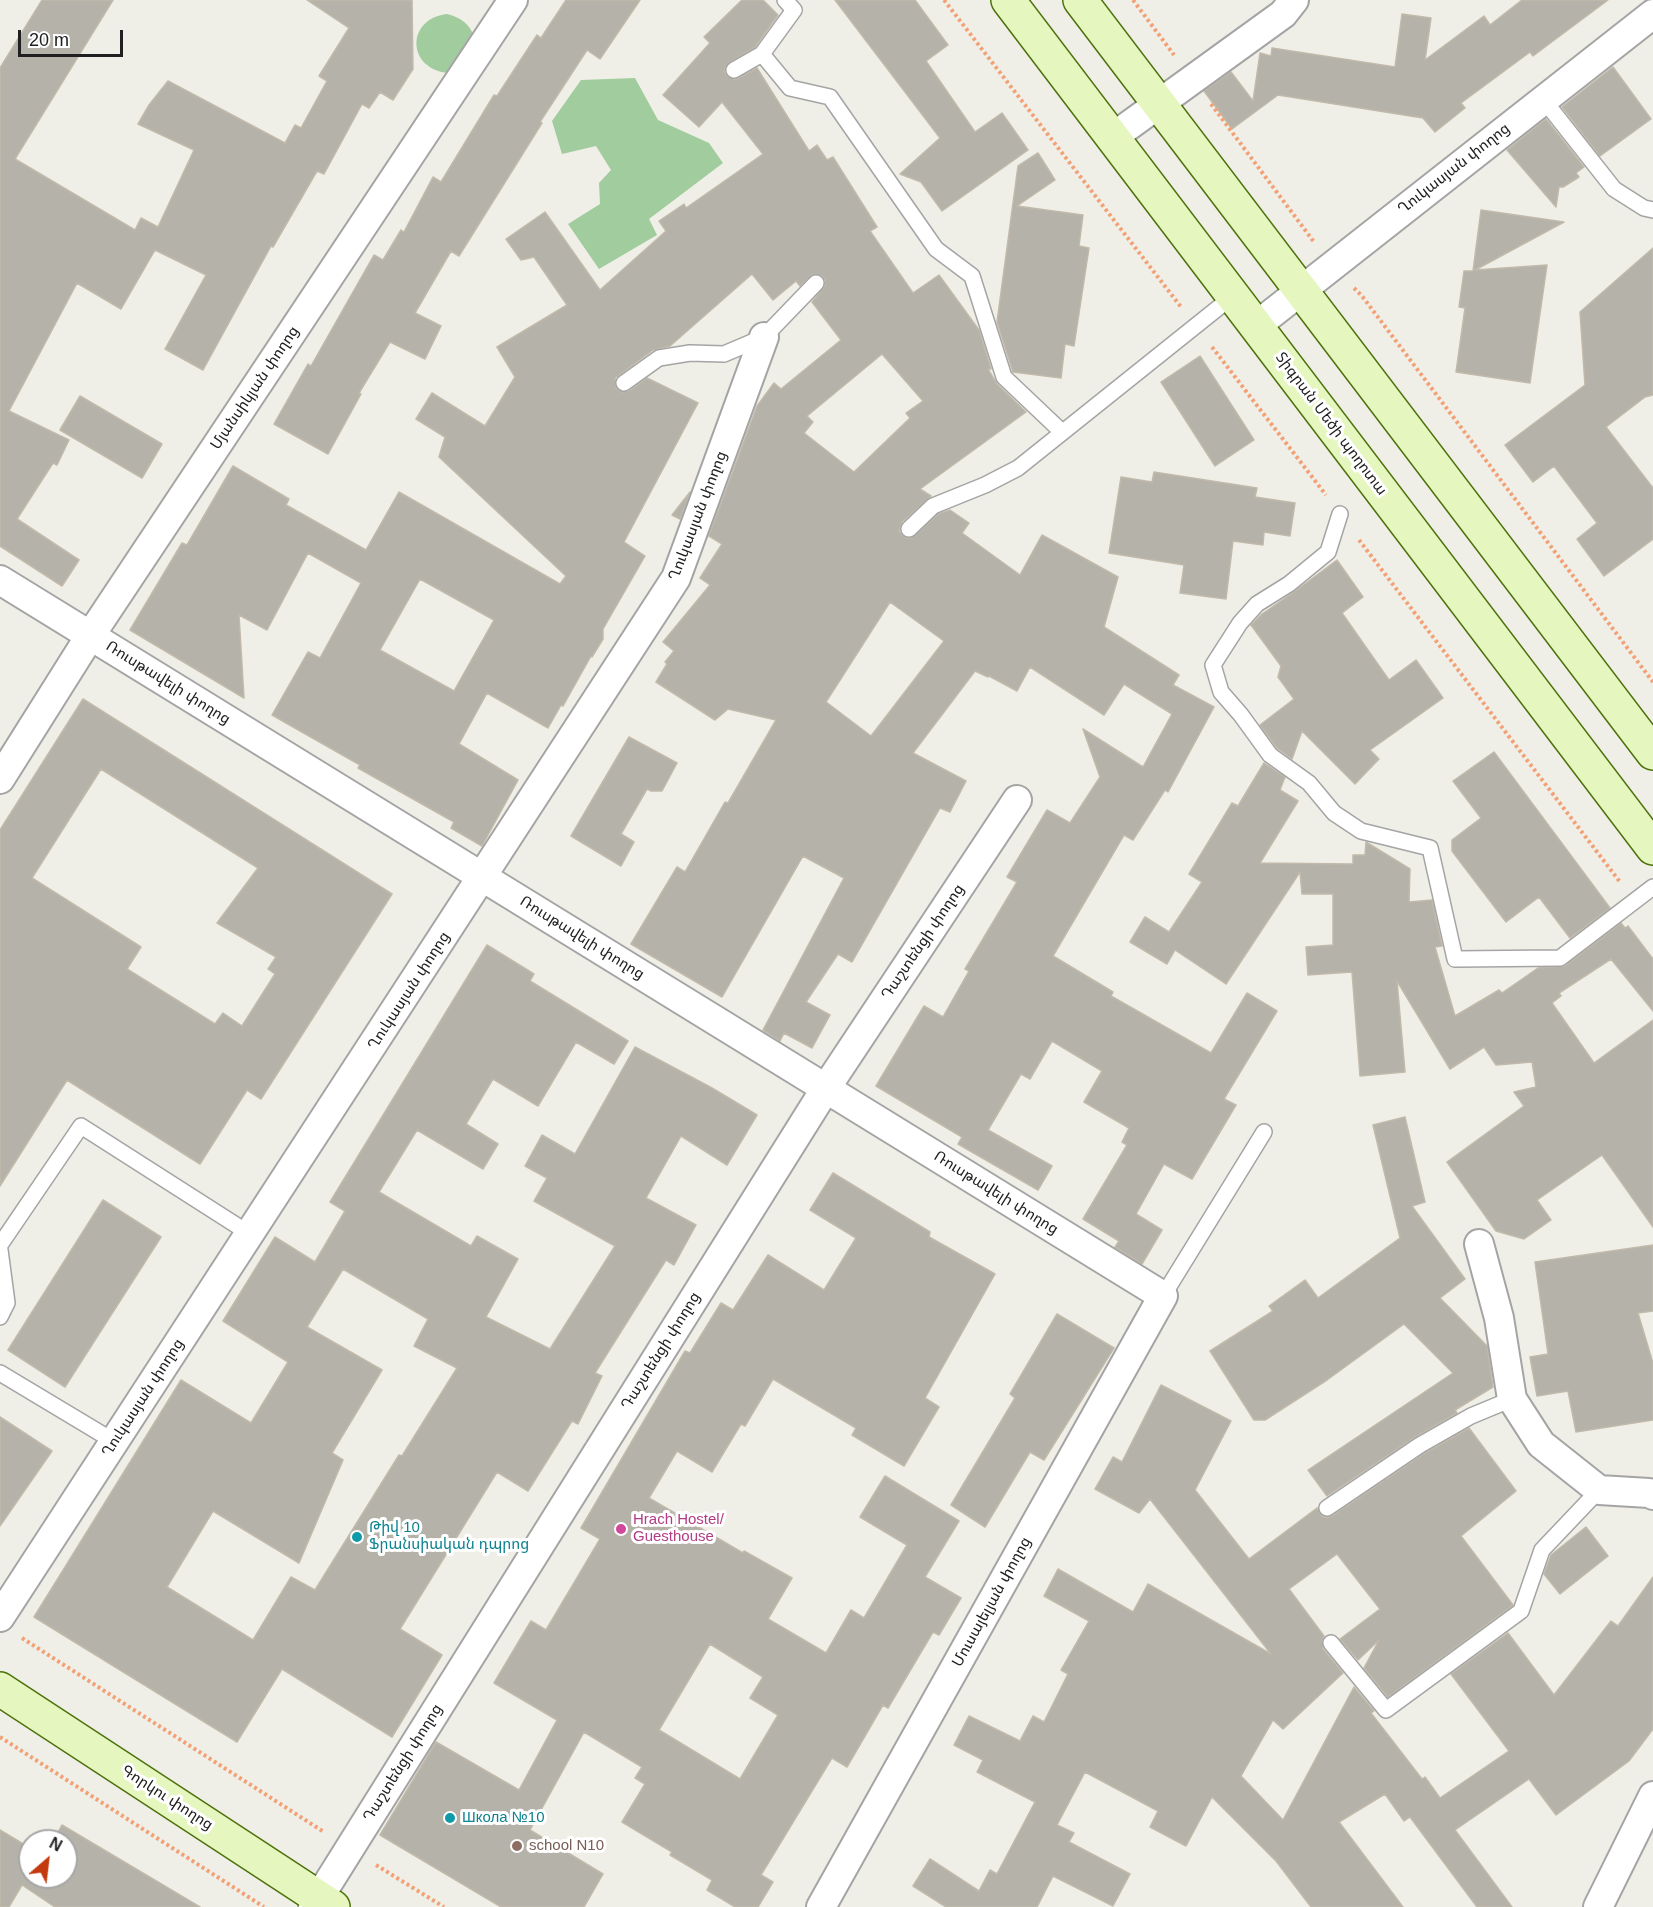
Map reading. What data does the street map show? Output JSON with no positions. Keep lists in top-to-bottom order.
{
  "streets": {
    "main road": ["Տիգրան Մեծի պողոտա", "Գորկու փողոց"],
    "street": [
      "Ղուկասյան փողոց",
      "Մյանսիկյան փողոց",
      "Ռուսթավելի փողոց",
      "Դաշտենցի փողոց",
      "Մուսայելյան փողոց"
    ]
  },
  "crossings": [
    ["Ղուկասյան փողոց", "Տիգրան Մեծի պողոտա"],
    ["Ղուկասյան փողոց", "Ռուսթավելի փողոց"],
    ["Մյանսիկյան փողոց", "Ռուսթավելի փողոց"],
    ["Ռուսթավելի փողոց", "Դաշտենցի փողոց"],
    ["Ռուսթավելի փողոց", "Մուսայելյան փողոց"],
    ["Դաշտենցի փողոց", "Գորկու փողոց"]
  ],
  "places": [
    "Hrach Hostel/ Guesthouse",
    "Թիվ 10 Ֆրանսիական դպրոց",
    "Школа №10",
    "school N10"
  ],
  "scale_bar": "20 m",
  "north": "top right"
}
